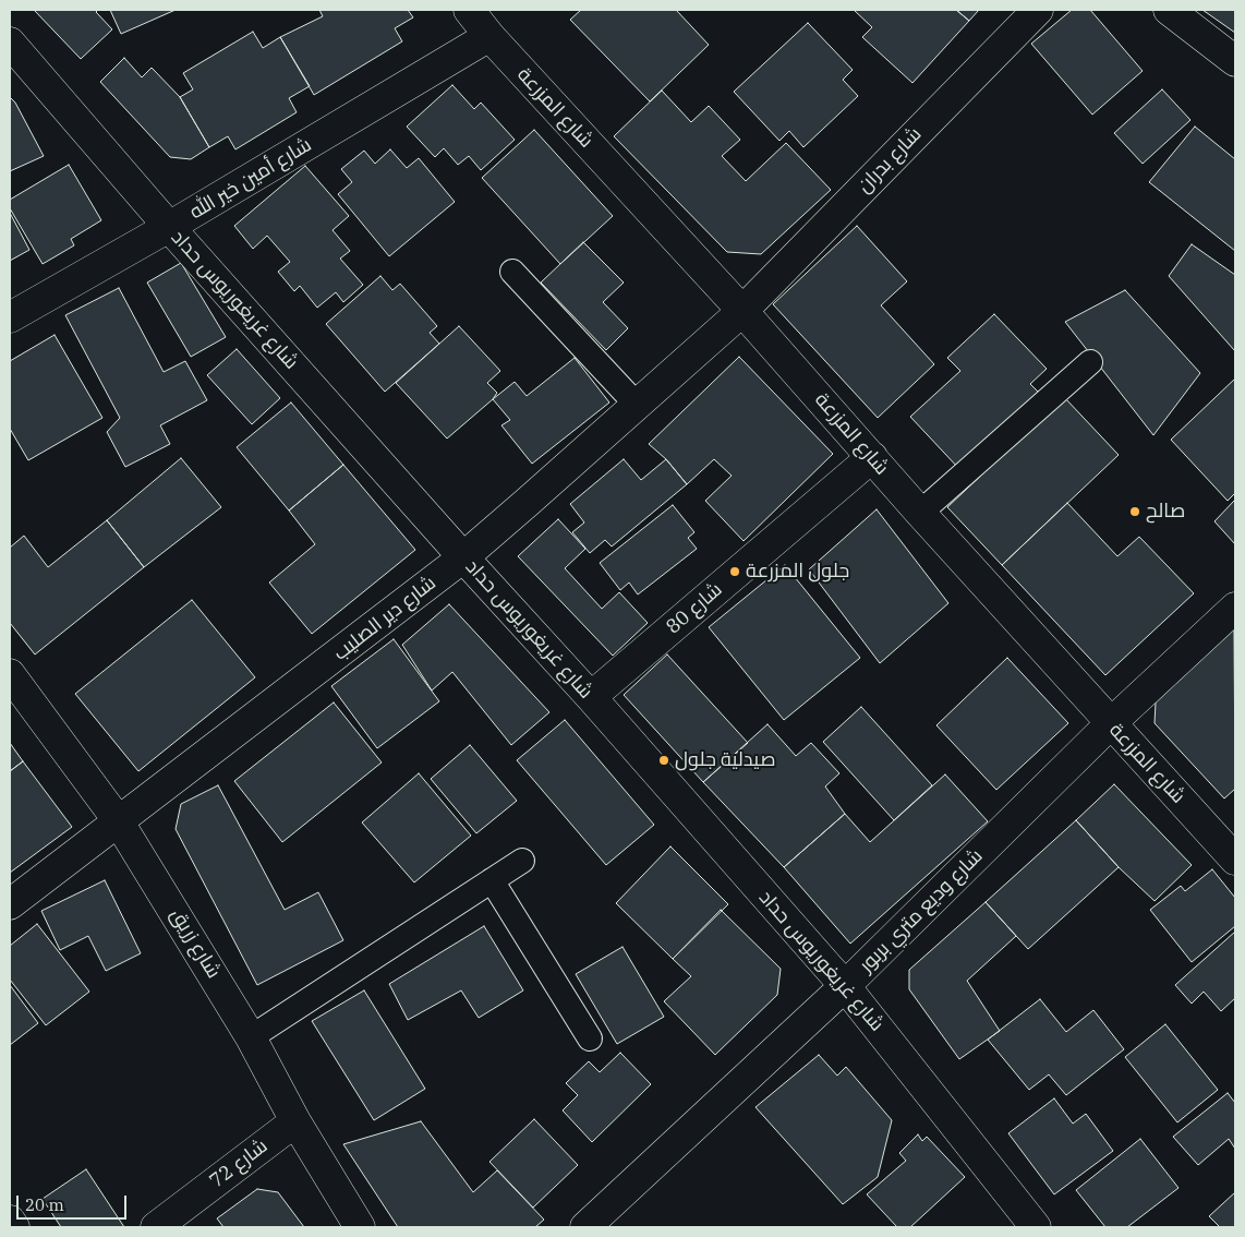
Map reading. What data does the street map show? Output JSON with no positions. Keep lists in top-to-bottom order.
{
  "streets": {
    "main road": [
      "شارع المزرعة",
      "شارع بدران",
      "شارع أمين خير الله",
      "شارع غريغوريوس حداد",
      "شارع 80",
      "شارع دير الصليب",
      "شارع وديع متري بربور",
      "شارع زريق",
      "شارع 72"
    ]
  },
  "crossings": [
    ["شارع المزرعة", "شارع بدران"],
    ["شارع المزرعة", "شارع أمين خير الله"],
    ["شارع المزرعة", "شارع 80"],
    ["شارع المزرعة", "شارع دير الصليب"],
    ["شارع المزرعة", "شارع وديع متري بربور"],
    ["شارع بدران", "شارع دير الصليب"],
    ["شارع أمين خير الله", "شارع غريغوريوس حداد"],
    ["شارع غريغوريوس حداد", "شارع 80"],
    ["شارع غريغوريوس حداد", "شارع دير الصليب"],
    ["شارع غريغوريوس حداد", "شارع وديع متري بربور"],
    ["شارع دير الصليب", "شارع زريق"],
    ["شارع زريق", "شارع 72"]
  ],
  "places": ["صالح", "جلول المزرعة", "صيدلية جلول"],
  "scale_bar": "20 m"
}
